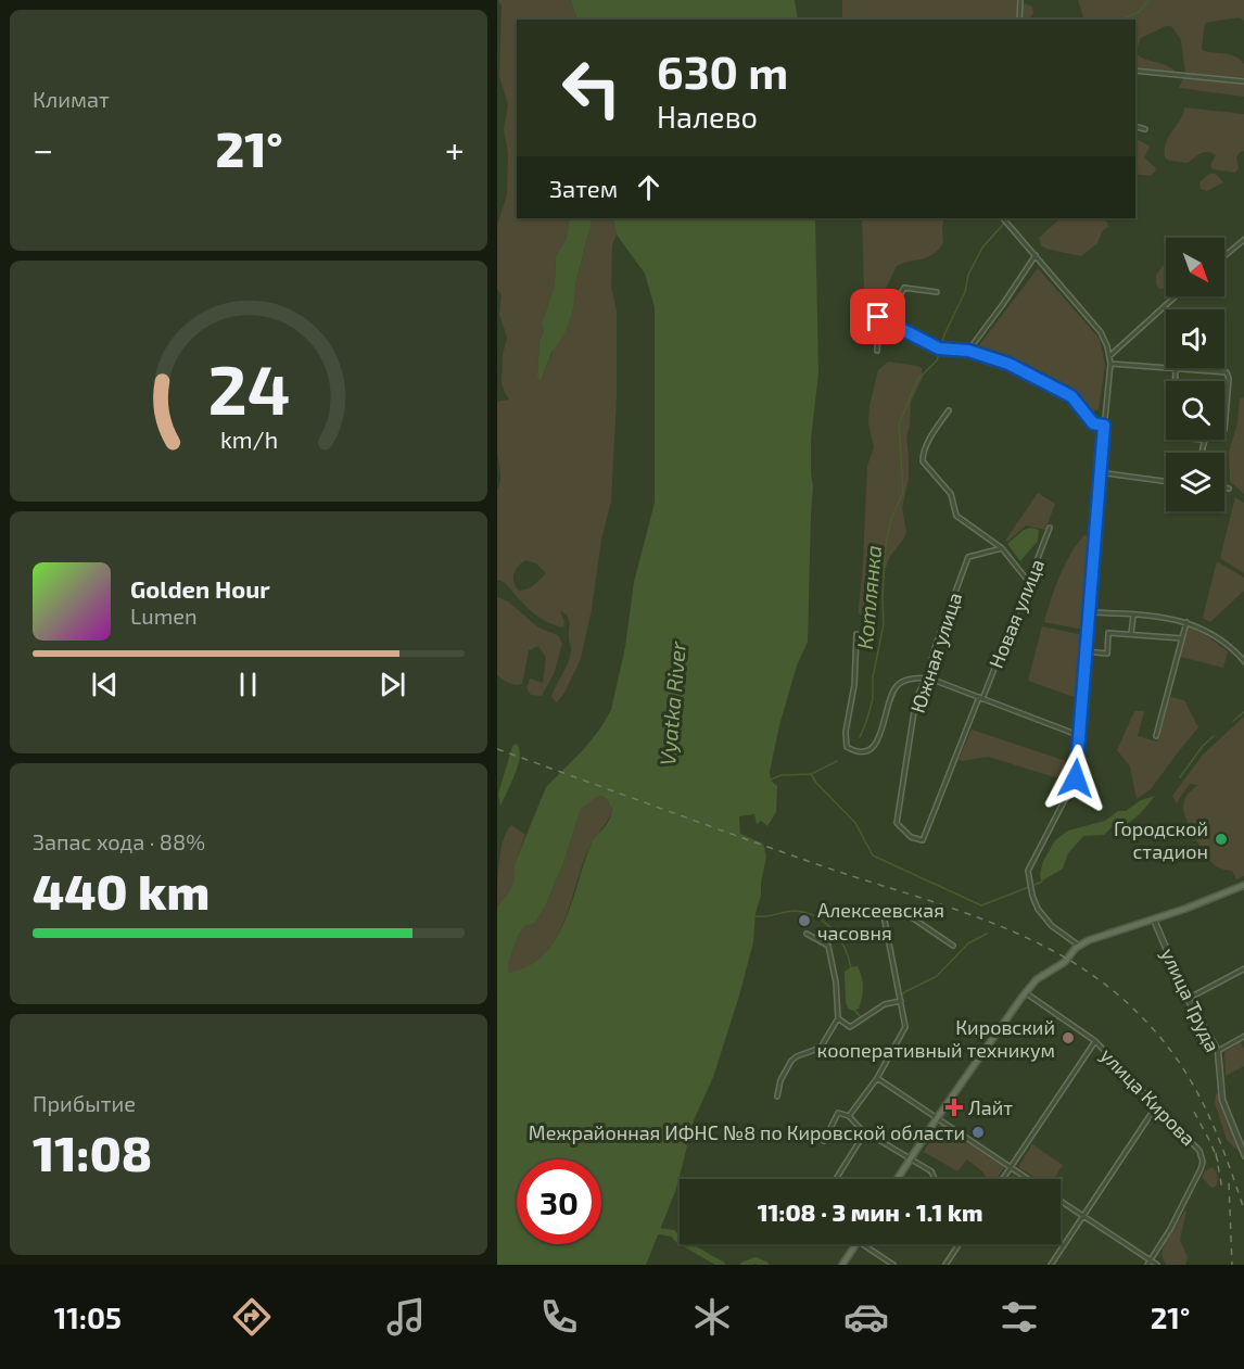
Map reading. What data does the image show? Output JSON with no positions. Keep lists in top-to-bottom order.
{
  "streets": {
    "street": [
      "Новая улица",
      "Южная улица",
      "улица Труда",
      "улица Кирова"
    ]
  },
  "crossings": [
    ["Новая улица", "Южная улица"]
  ],
  "water": ["Котлянка", "Vyatka River"],
  "places": {
    "other": [
      "Городской стадион",
      "Алексеевская часовня",
      "Кировский кооперативный техникум",
      "Межрайонная ИФНС №8 по Кировской области"
    ],
    "health": ["Лайт"]
  },
  "north": "bottom right",
  "page": {
    "tile": [
      "Климат",
      ["Запас хода · 88%", "440 km"],
      ["Прибытие", "11:08"]
    ],
    "turn": ["630 m", "Налево"],
    "heat": ["−", "21°", "+"],
    "then": "Затем",
    "song": ["Golden Hour", "Lumen"],
    "limit": "30",
    "trip": "11:08 · 3 мин · 1.1 km",
    "tabs": ["11:05", "21°"],
    "gauge": ["24", "km/h"]
  }
}
